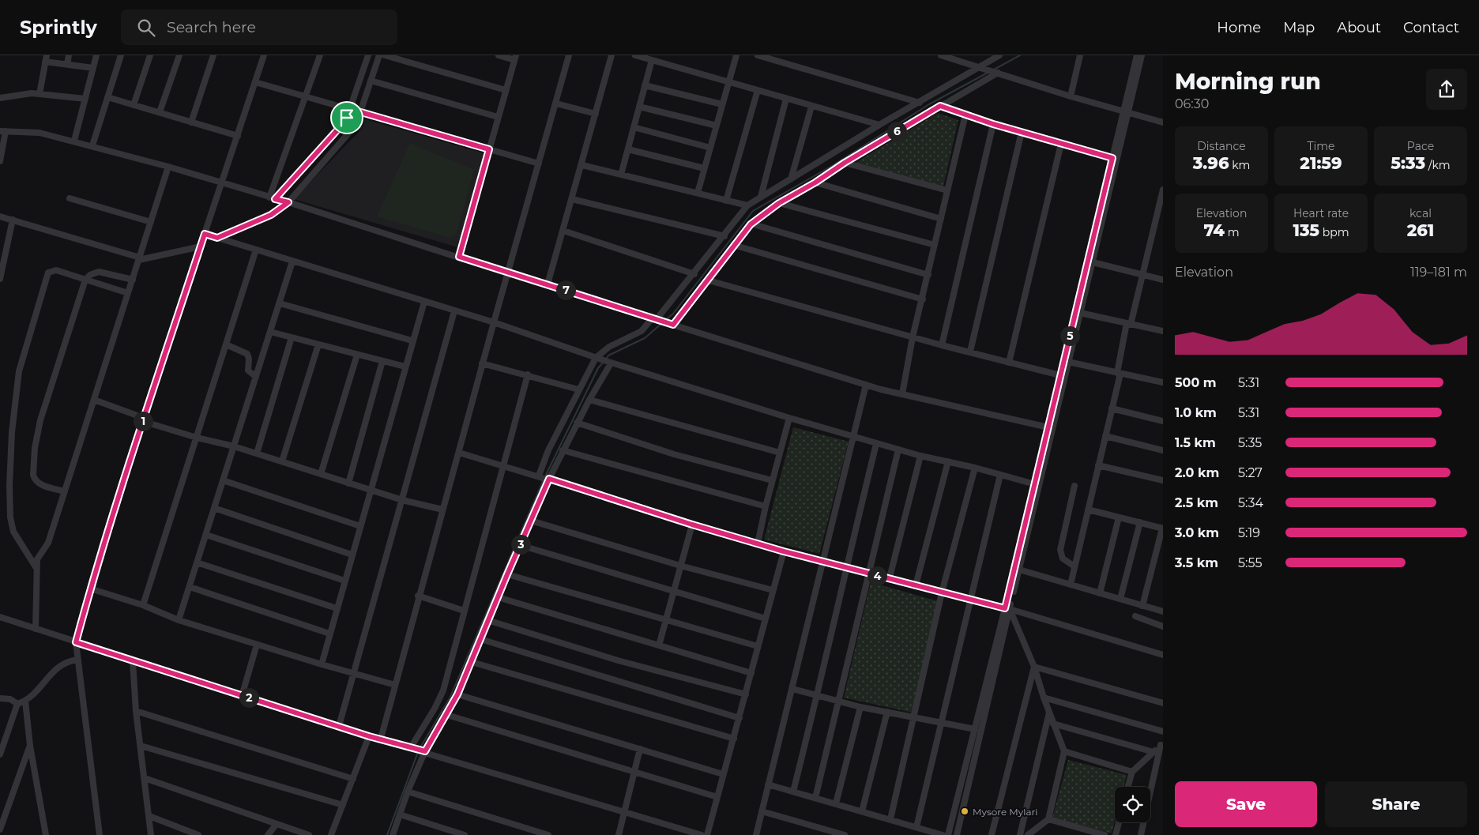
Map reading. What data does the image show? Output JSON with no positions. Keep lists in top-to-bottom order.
{
  "places": ["Mysore Mylari"],
  "page": {
    "header": "Sprintly",
    "search": "Search here",
    "nav": [
      "Home",
      "Map",
      "About",
      "Contact"
    ],
    "heading": ["Morning run", "06:30"],
    "pins": [
      "6",
      "7",
      "5",
      "1",
      "3",
      "4",
      "2"
    ],
    "stats": [
      ["Distance", "3.96 km"],
      ["Time", "21:59"],
      ["Pace", "5:33 /km"],
      ["Elevation", "74 m"],
      ["Heart rate", "135 bpm"],
      ["kcal", "261"]
    ],
    "chart": ["Elevation", "119–181 m"],
    "list": [
      {
        "name": "500 m",
        "note": "5:31"
      },
      {
        "name": "1.0 km",
        "note": "5:31"
      },
      {
        "name": "1.5 km",
        "note": "5:35"
      },
      {
        "name": "2.0 km",
        "note": "5:27"
      },
      {
        "name": "2.5 km",
        "note": "5:34"
      },
      {
        "name": "3.0 km",
        "note": "5:19"
      },
      {
        "name": "3.5 km",
        "note": "5:55"
      }
    ],
    "buttons": ["Save", "Share"]
  }
}
